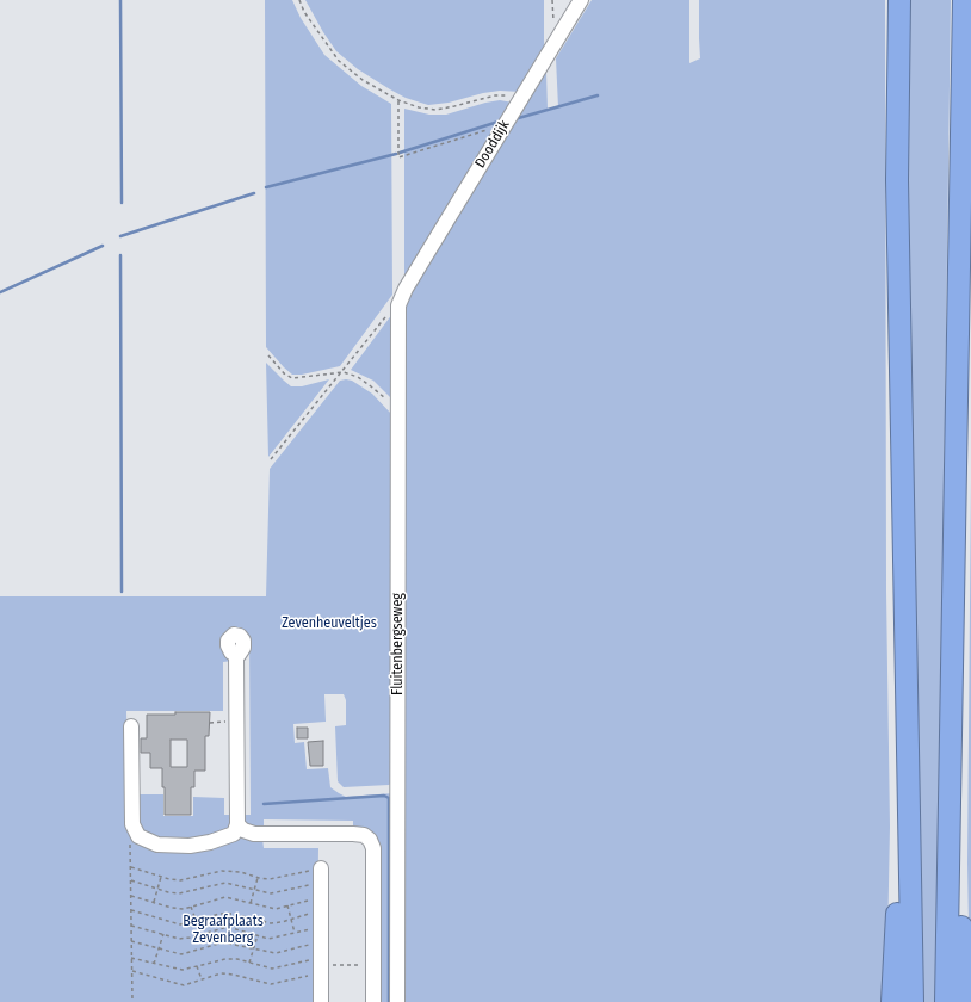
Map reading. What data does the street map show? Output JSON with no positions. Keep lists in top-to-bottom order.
{
  "streets": {
    "street": ["Dooddijk", "Fluitenbergseweg"]
  },
  "crossings": [
    ["Dooddijk", "Fluitenbergseweg"]
  ],
  "parks": ["Zevenheuveltjes", "Begraafplaats Zevenberg"]
}
